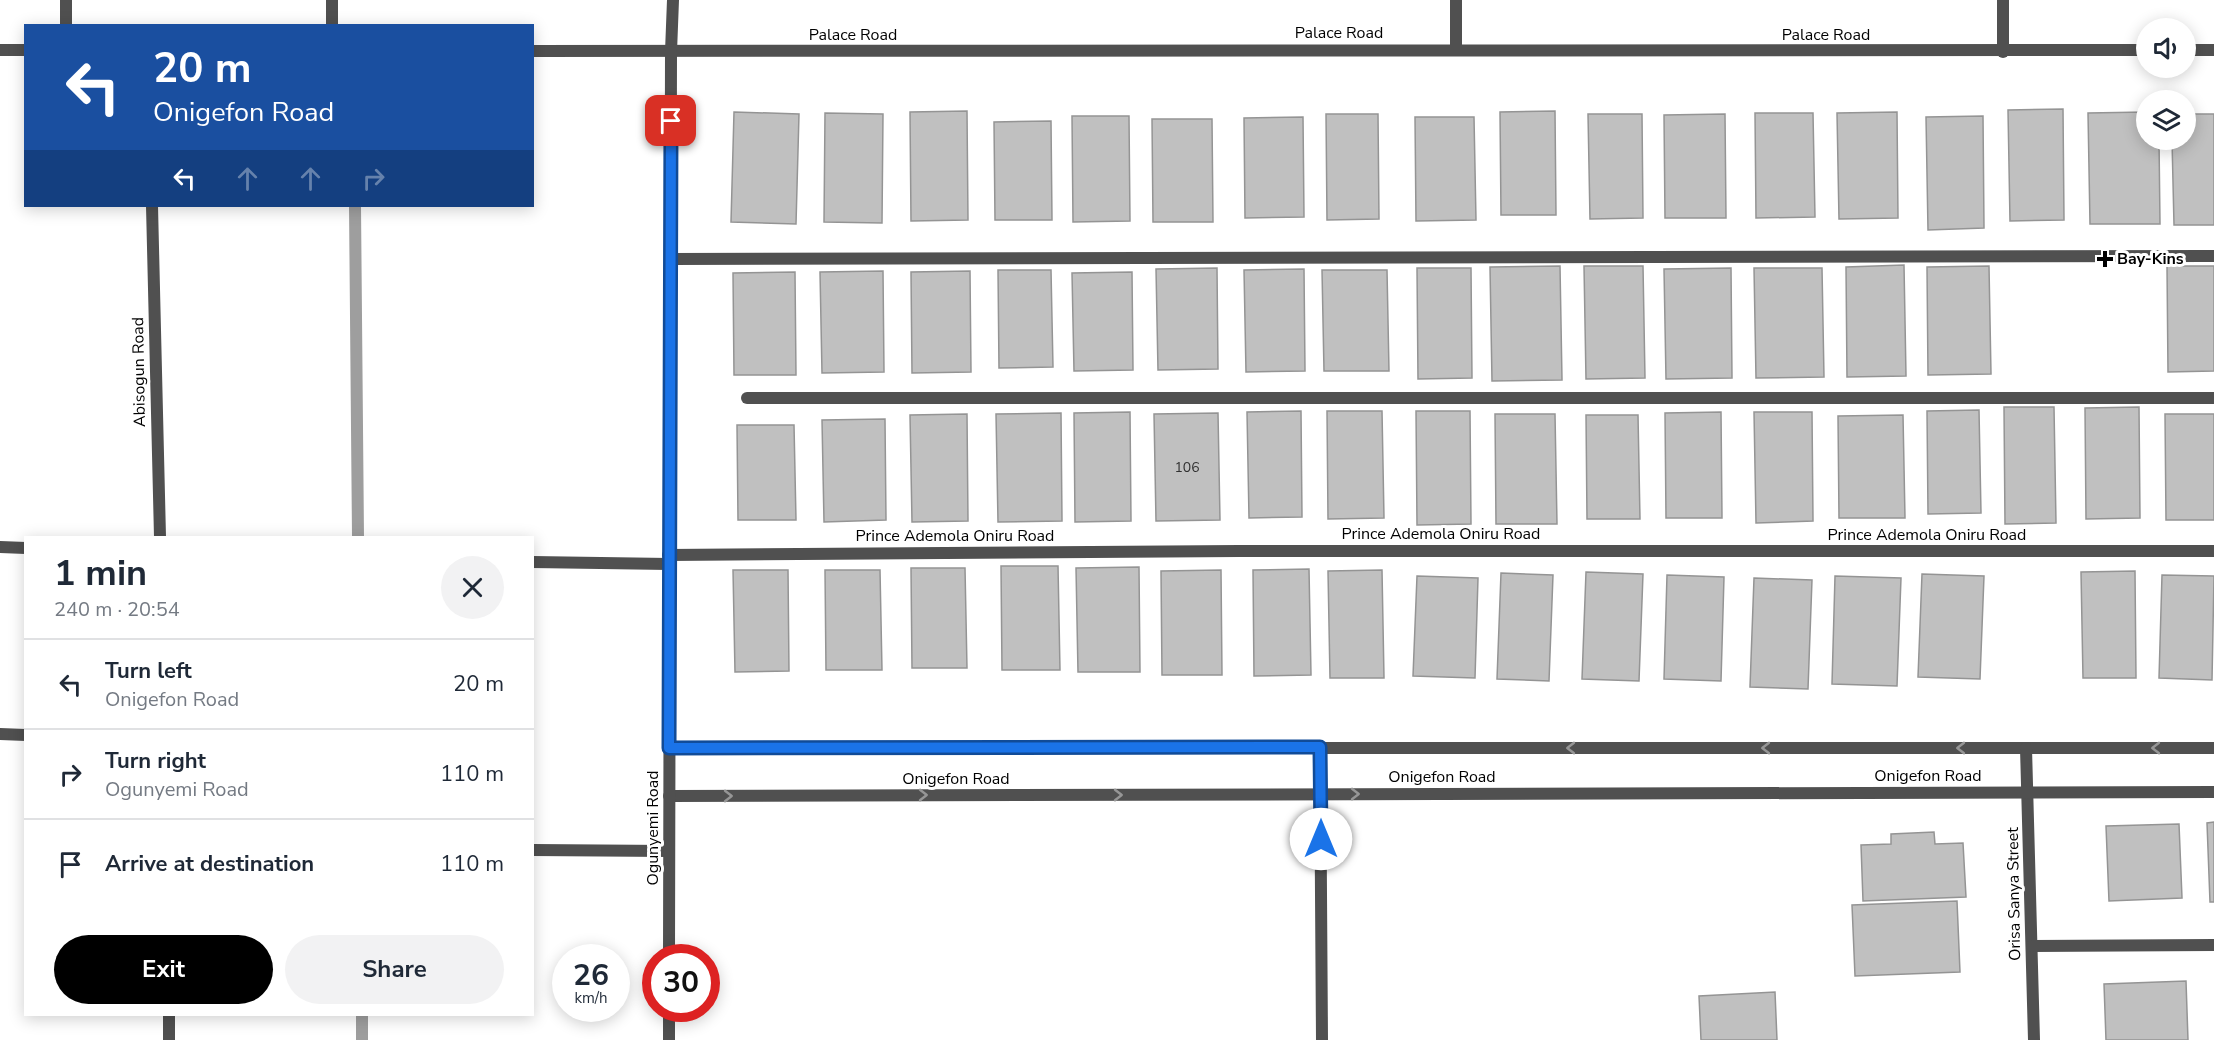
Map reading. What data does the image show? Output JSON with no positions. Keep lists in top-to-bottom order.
{
  "streets": {
    "street": [
      "Palace Road",
      "Abisogun Road",
      "Prince Ademola Oniru Road",
      "Onigefon Road",
      "Ogunyemi Road",
      "Orisa Sanya Street"
    ]
  },
  "crossings": [
    ["Palace Road", "Ogunyemi Road"],
    ["Prince Ademola Oniru Road", "Ogunyemi Road"],
    ["Onigefon Road", "Ogunyemi Road"],
    ["Onigefon Road", "Orisa Sanya Street"]
  ],
  "places": {
    "health": ["Bay-Kins"]
  },
  "house_numbers": ["106"],
  "page": {
    "turn": ["20 m", "Onigefon Road"],
    "heading": ["1 min", "240 m · 20:54"],
    "list": [
      {
        "name": "Turn left",
        "note": "Onigefon Road",
        "value": "20 m"
      },
      {
        "name": "Turn right",
        "note": "Ogunyemi Road",
        "value": "110 m"
      },
      {
        "name": "Arrive at destination",
        "value": "110 m"
      }
    ],
    "buttons": ["Exit", "Share"],
    "speed": "26 km/h",
    "limit": "30"
  }
}
